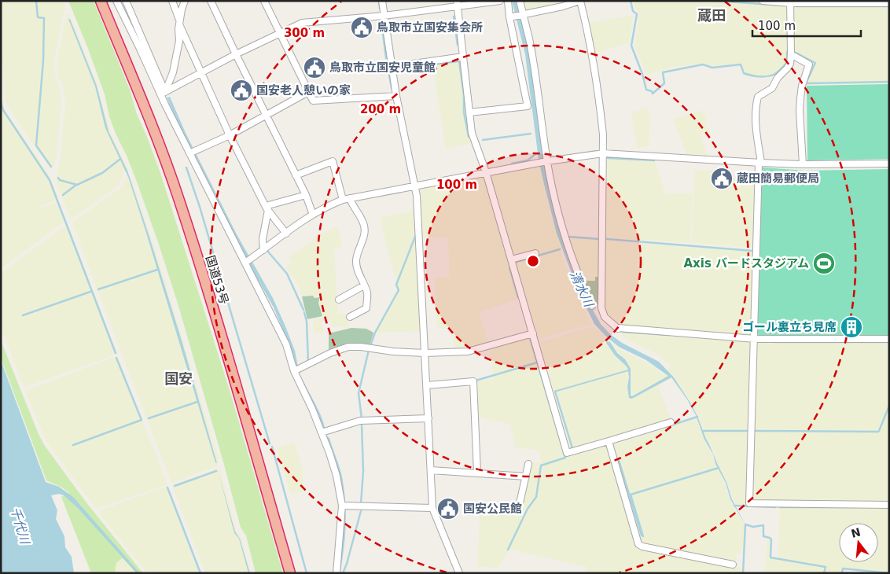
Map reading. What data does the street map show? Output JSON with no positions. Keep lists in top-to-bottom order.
{
  "streets": {
    "highway": ["国道53号"]
  },
  "districts": ["蔵田", "国安"],
  "water": ["清水川", "千代川"],
  "places": {
    "public building": [
      "鳥取市立国安集会所",
      "鳥取市立国安児童館",
      "国安老人憩いの家",
      "蔵田簡易郵便局",
      "国安公民館"
    ],
    "sports": ["Axis バードスタジアム"],
    "building": ["ゴール裏立ち見席"]
  },
  "scale_bar": "100 m",
  "north": "top",
  "rings": ["300 m", "200 m", "100 m"]
}
